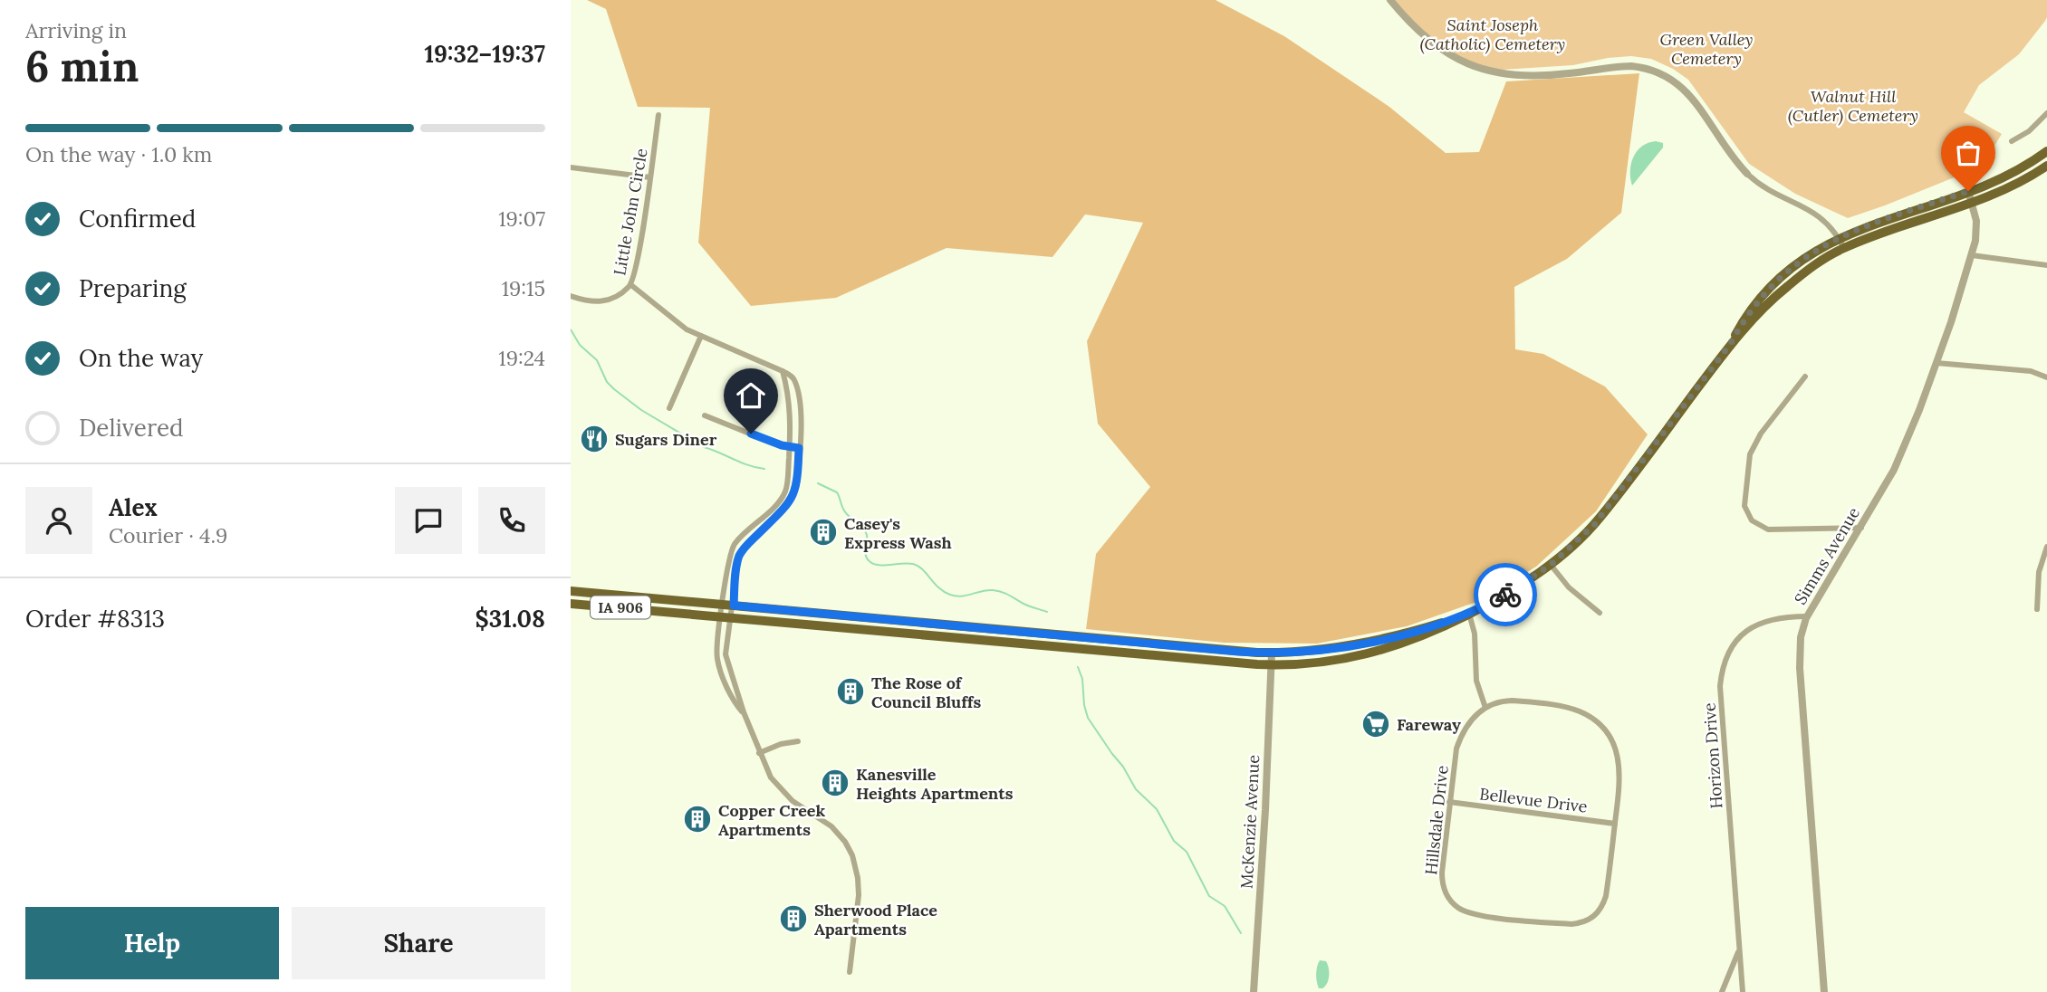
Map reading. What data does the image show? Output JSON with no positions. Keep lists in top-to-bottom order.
{
  "streets": {
    "main road": ["IA 906"],
    "street": [
      "Little John Circle",
      "Simms Avenue",
      "Horizon Drive",
      "Bellevue Drive",
      "Hillsdale Drive",
      "McKenzie Avenue"
    ]
  },
  "crossings": [
    ["Simms Avenue", "IA 906"],
    ["Simms Avenue", "Horizon Drive"],
    ["IA 906", "McKenzie Avenue"],
    ["Bellevue Drive", "Hillsdale Drive"]
  ],
  "parks": ["Saint Joseph (Catholic) Cemetery", "Green Valley Cemetery", "Walnut Hill (Cutler) Cemetery"],
  "places": {
    "restaurant": ["Sugars Diner"],
    "building": [
      "Casey's Express Wash",
      "The Rose of Council Bluffs",
      "Kanesville Heights Apartments",
      "Copper Creek Apartments",
      "Sherwood Place Apartments"
    ],
    "supermarket": ["Fareway"]
  },
  "page": {
    "heading": ["6 min", "Arriving in", "19:32–19:37"],
    "panel": [
      "Alex",
      "Courier · 4.9",
      "Order #8313",
      "$31.08"
    ],
    "bar": "On the way · 1.0 km",
    "list": [
      ["Confirmed", "19:07"],
      ["Preparing", "19:15"],
      ["On the way", "19:24"],
      "Delivered"
    ],
    "buttons": ["Help", "Share"]
  }
}
